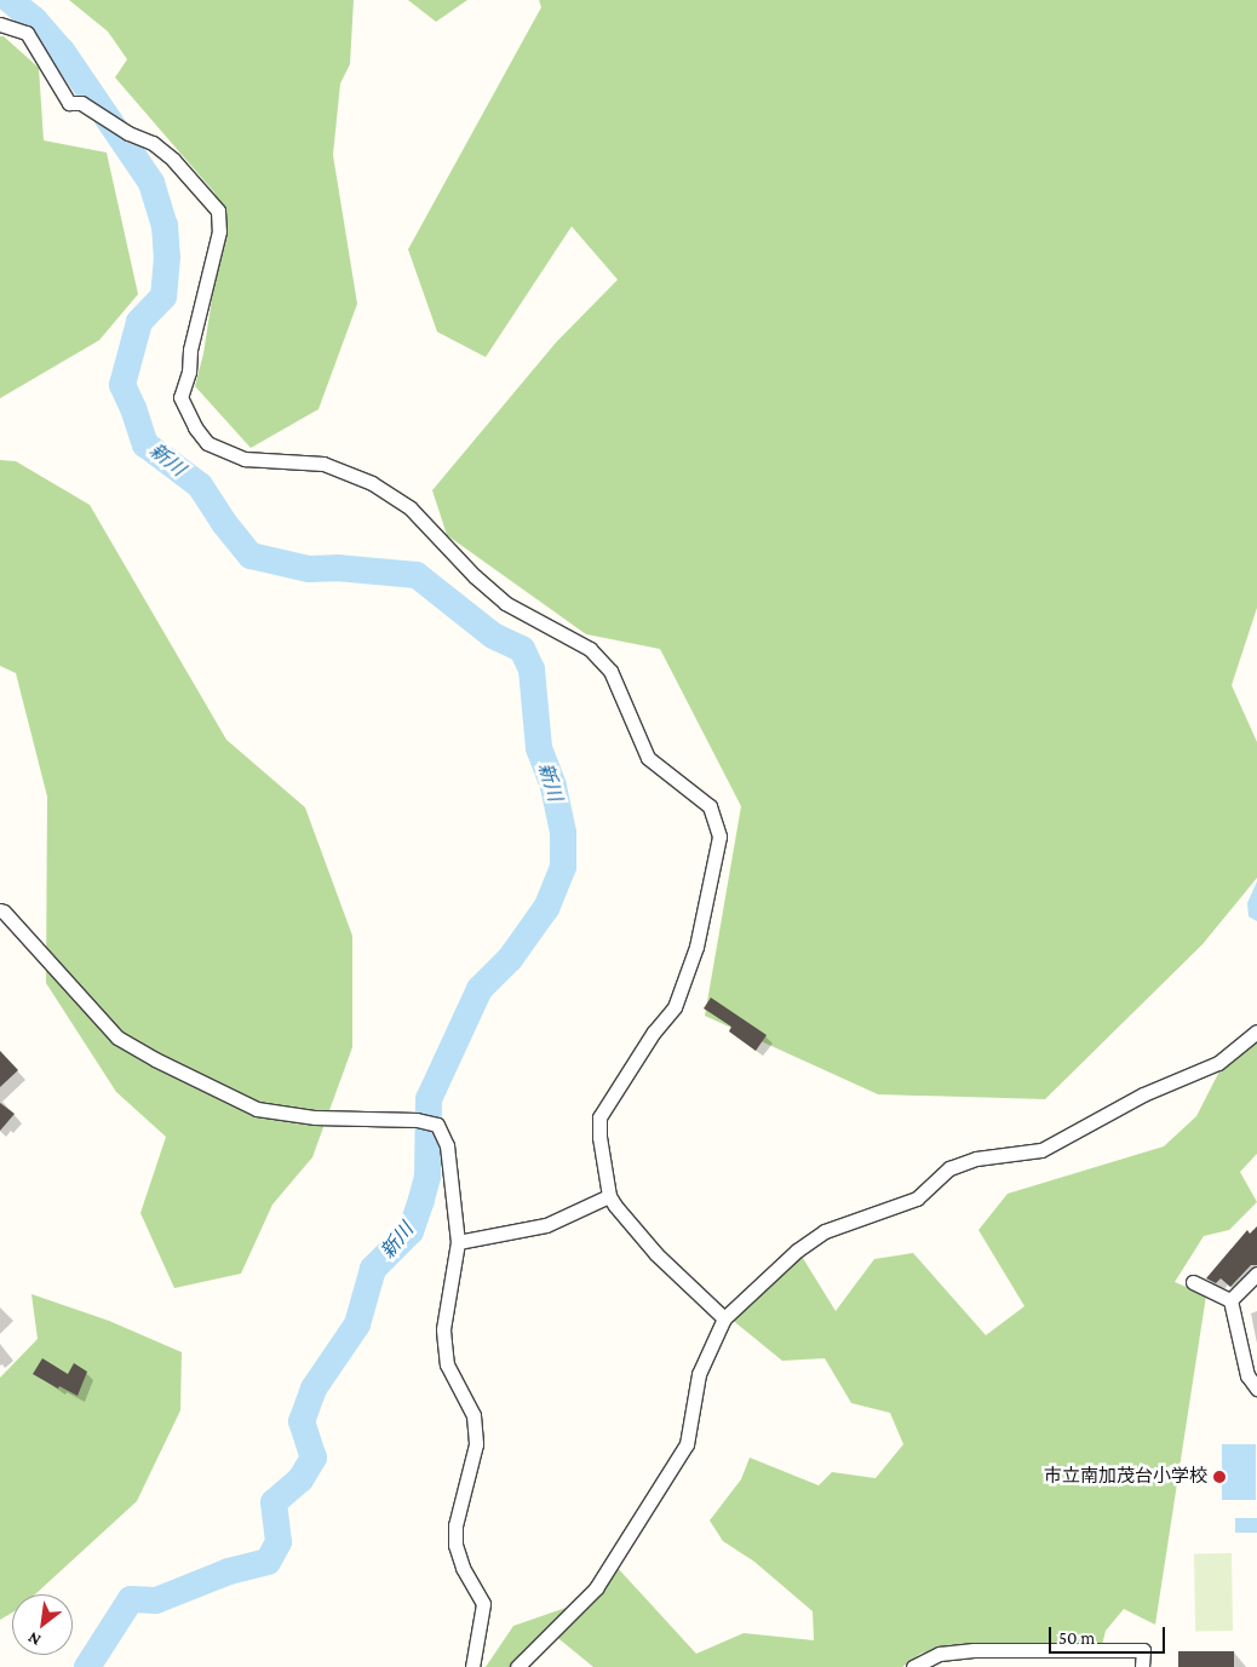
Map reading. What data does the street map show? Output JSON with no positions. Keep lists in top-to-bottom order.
{
  "water": ["新川"],
  "places": ["市立南加茂台小学校"],
  "scale_bar": "50 m",
  "north": "bottom left"
}
